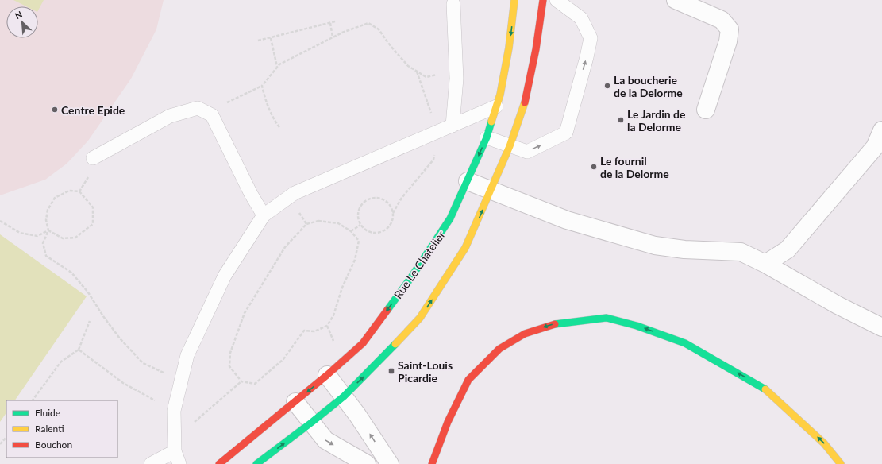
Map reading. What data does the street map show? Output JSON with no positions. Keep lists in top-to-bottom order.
{
  "streets": {
    "main road": ["Rue Le Chatelier"]
  },
  "places": {
    "other": [
      "La boucherie de la Delorme",
      "Centre Epide",
      "Le Jardin de la Delorme",
      "Le fournil de la Delorme"
    ],
    "transit": ["Saint-Louis Picardie"]
  },
  "legend": ["Fluide", "Ralenti", "Bouchon"],
  "north": "top left"
}
